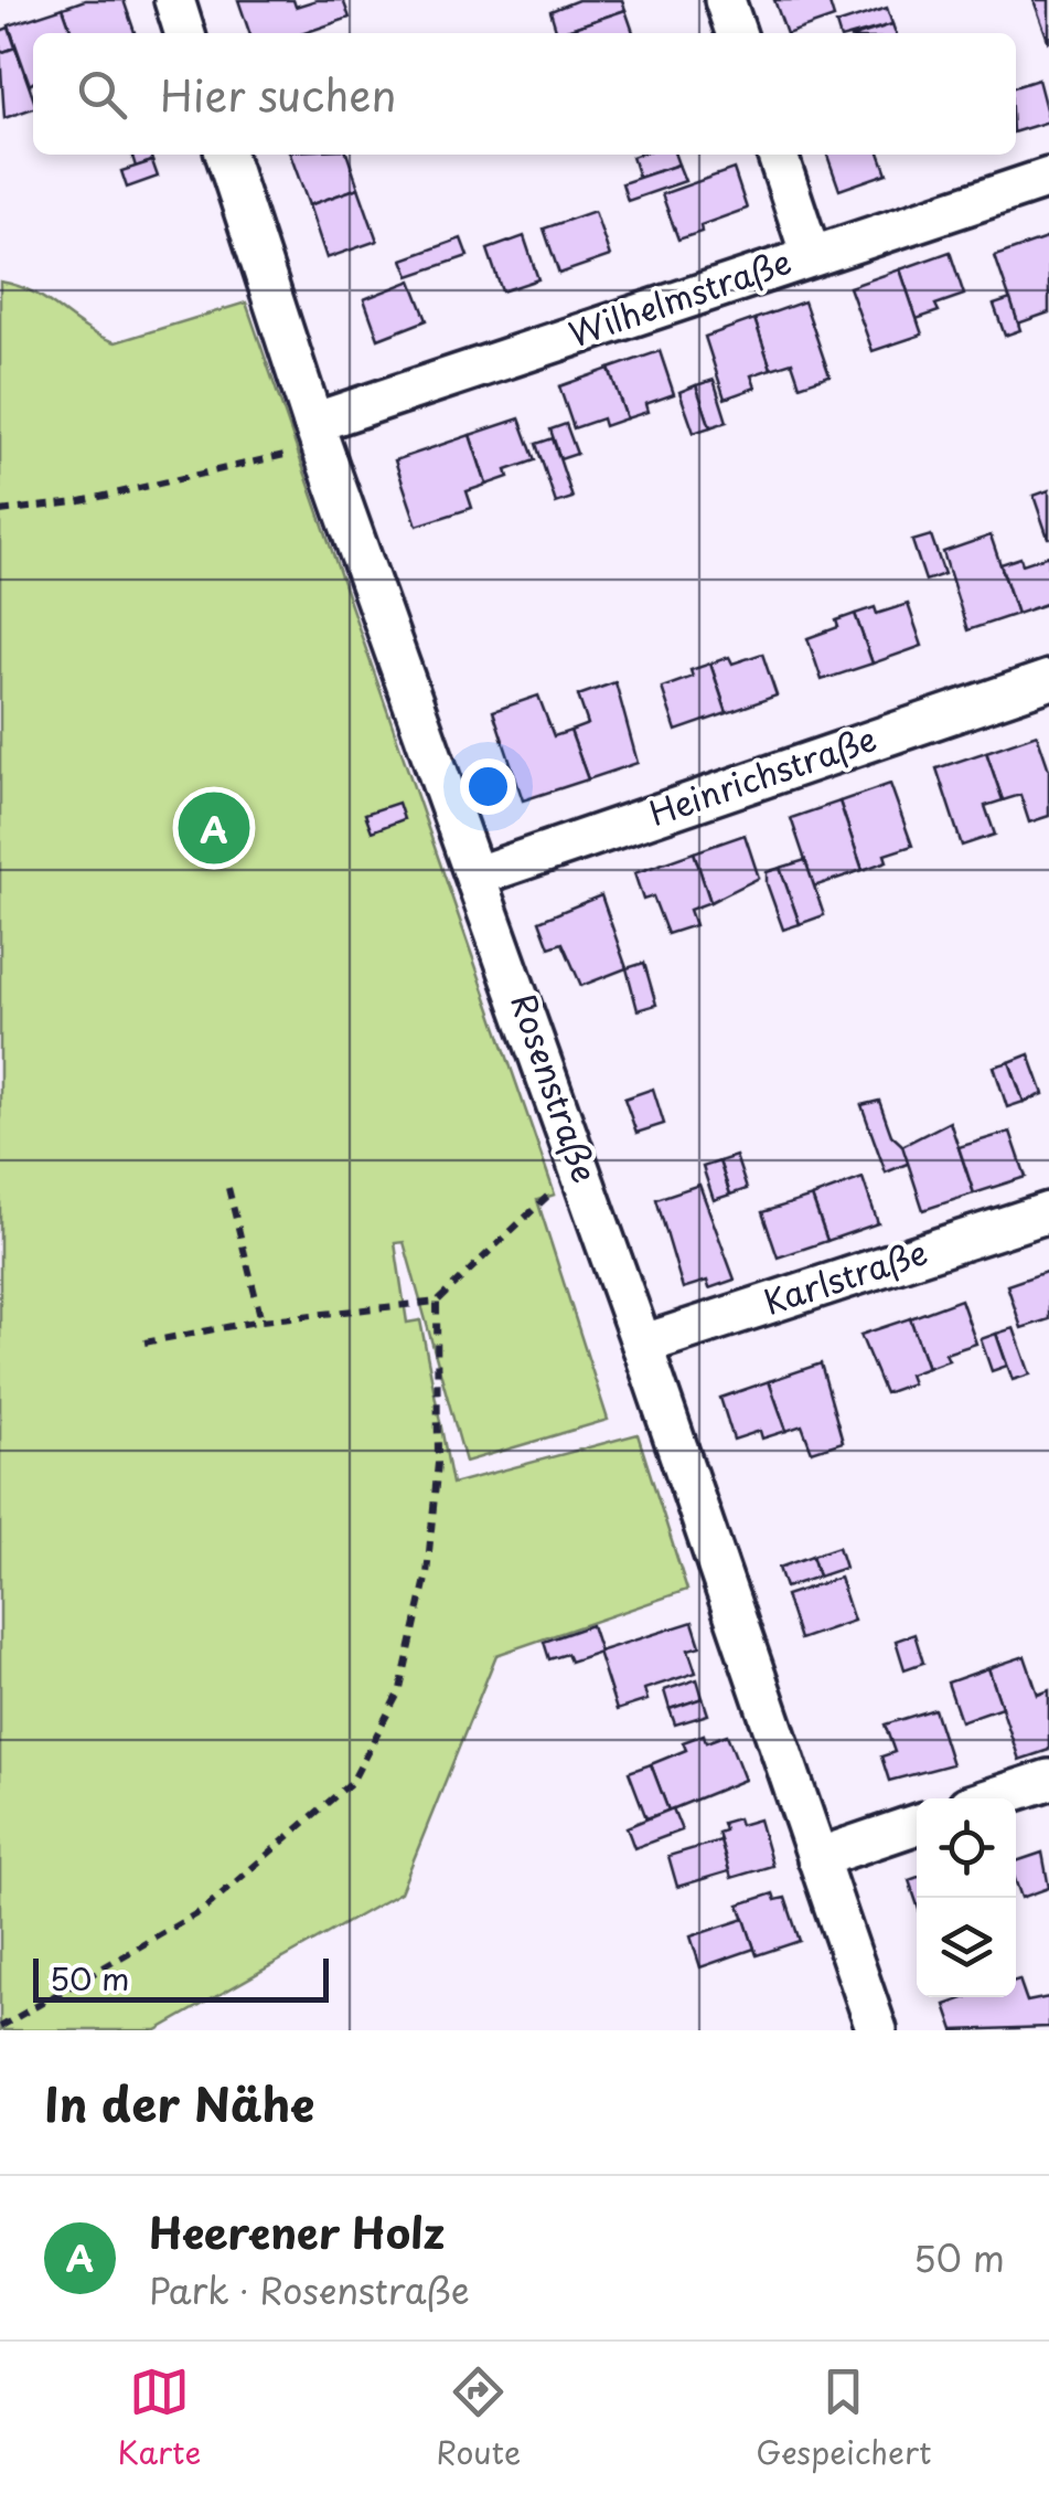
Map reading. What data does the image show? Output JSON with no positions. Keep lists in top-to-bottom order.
{
  "streets": {
    "street": [
      "Wilhelmstraße",
      "Heinrichstraße",
      "Rosenstraße",
      "Karlstraße"
    ]
  },
  "crossings": [
    ["Wilhelmstraße", "Rosenstraße"],
    ["Heinrichstraße", "Rosenstraße"],
    ["Rosenstraße", "Karlstraße"]
  ],
  "scale_bar": "50 m",
  "page": {
    "search": "Hier suchen",
    "pins": "A",
    "scale": "50 m",
    "heading": "In der Nähe",
    "list": [
      {
        "mark": "A",
        "name": "Heerener Holz",
        "note": "Park · Rosenstraße",
        "value": "50 m"
      }
    ],
    "nav": ["Karte", "Route", "Gespeichert"]
  }
}
